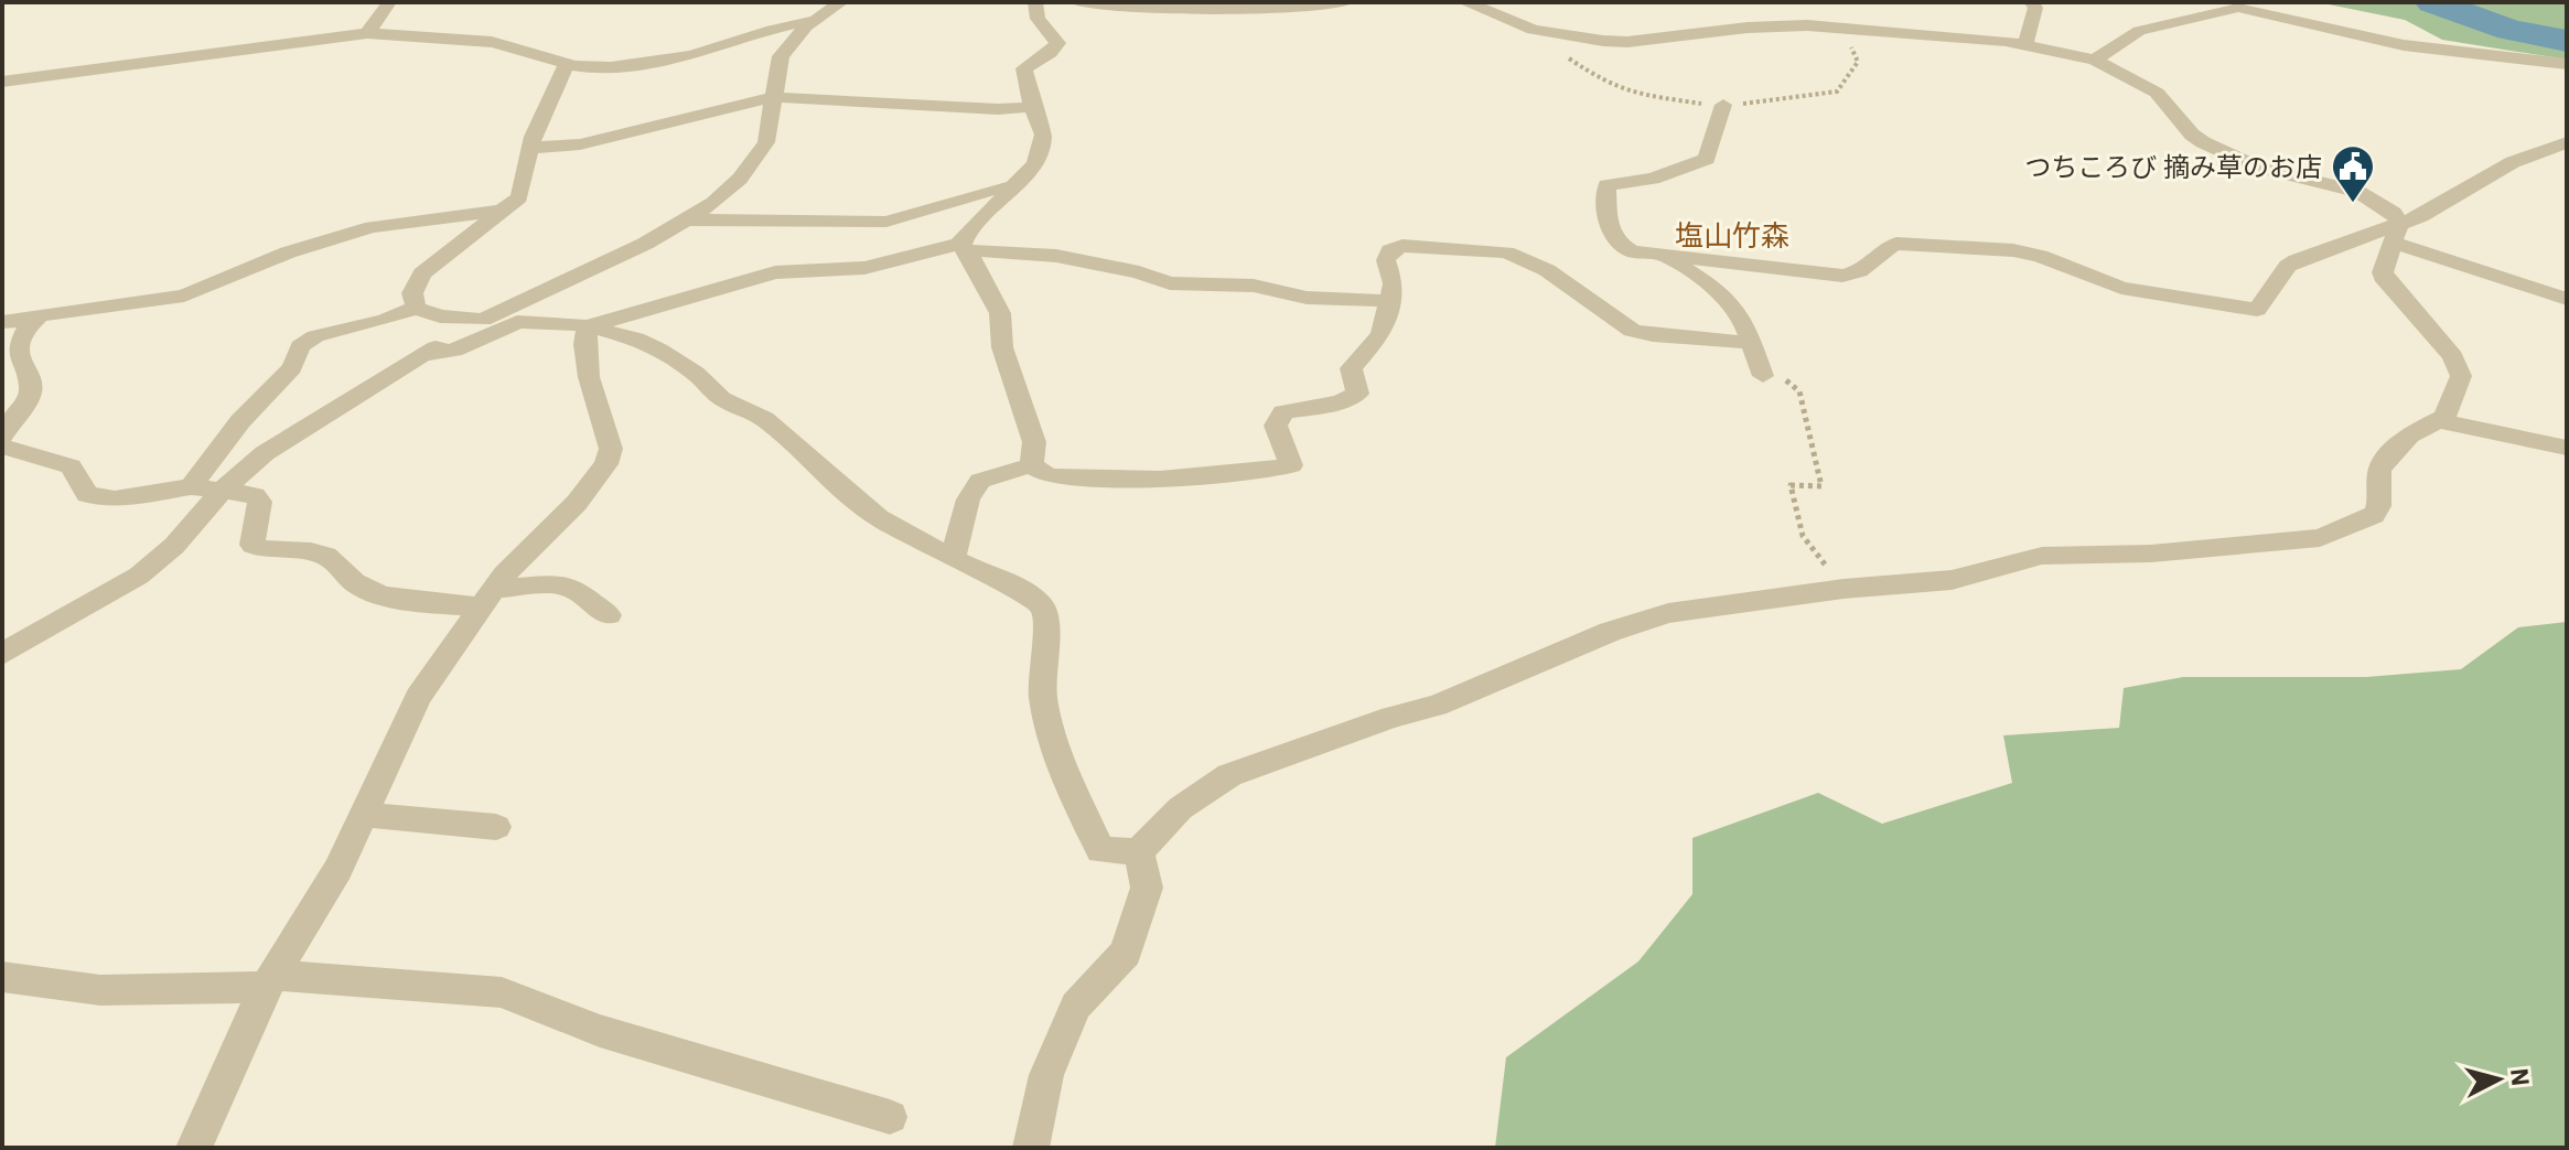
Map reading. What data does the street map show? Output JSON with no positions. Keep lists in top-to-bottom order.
{
  "districts": ["塩山竹森"],
  "places": {
    "public building": ["つちころび 摘み草のお店"]
  },
  "north": "right"
}
